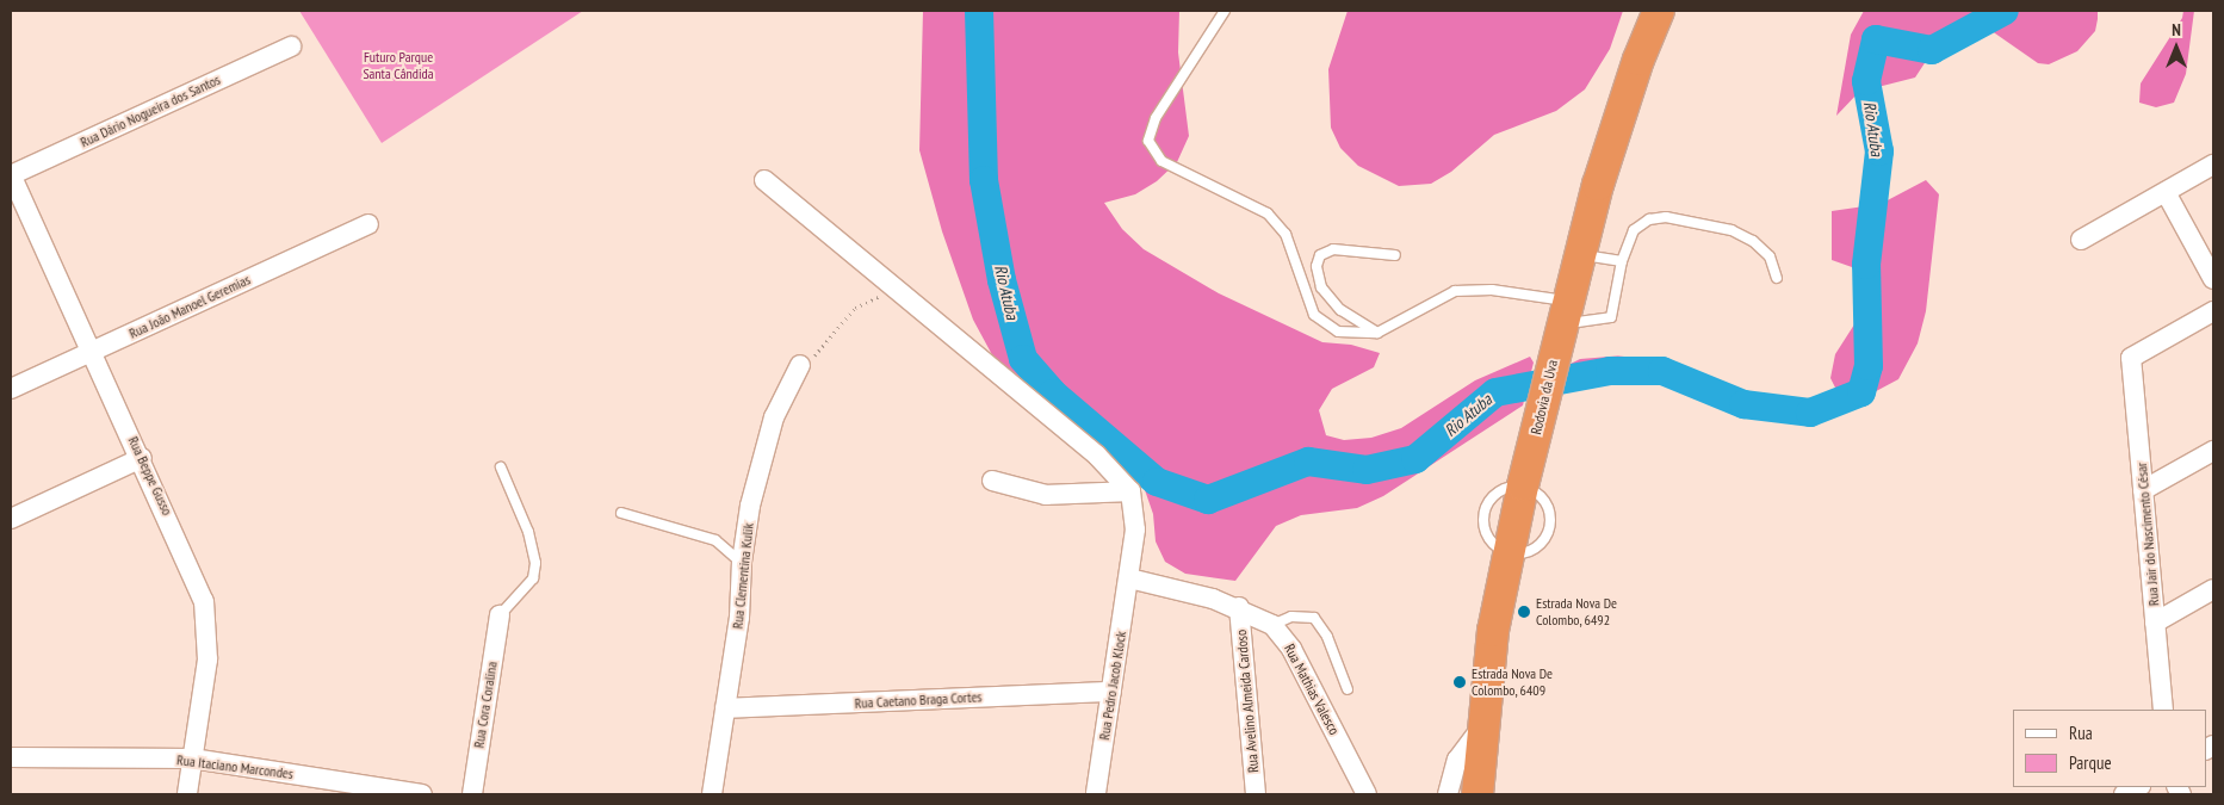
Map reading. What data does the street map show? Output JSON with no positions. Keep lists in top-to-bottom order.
{
  "streets": {
    "highway": ["Rodovia da Uva"],
    "street": [
      "Rua Dário Nogueira dos Santos",
      "Rua João Manoel Geremias",
      "Rua Beppe Gusso",
      "Rua Jair do Nascimento César",
      "Rua Clementina Kulik",
      "Rua Pedro Jacob Klock",
      "Rua Mathias Valesco",
      "Rua Caetano Braga Cortes",
      "Rua Avelino Almeida Cardoso",
      "Rua Cora Coralina",
      "Rua Itaciano Marcondes"
    ]
  },
  "crossings": [
    ["Rua Dário Nogueira dos Santos", "Rua Beppe Gusso"],
    ["Rua João Manoel Geremias", "Rua Beppe Gusso"],
    ["Rua Beppe Gusso", "Rua Itaciano Marcondes"],
    ["Rua Clementina Kulik", "Rua Caetano Braga Cortes"],
    ["Rua Pedro Jacob Klock", "Rua Mathias Valesco"],
    ["Rua Pedro Jacob Klock", "Rua Caetano Braga Cortes"],
    ["Rua Mathias Valesco", "Rua Avelino Almeida Cardoso"]
  ],
  "water": ["Rio Atuba"],
  "parks": ["Futuro Parque Santa Cândida"],
  "places": ["Estrada Nova De Colombo, 6492", "Estrada Nova De Colombo, 6409"],
  "legend": ["Rua", "Parque"],
  "north": "top"
}
